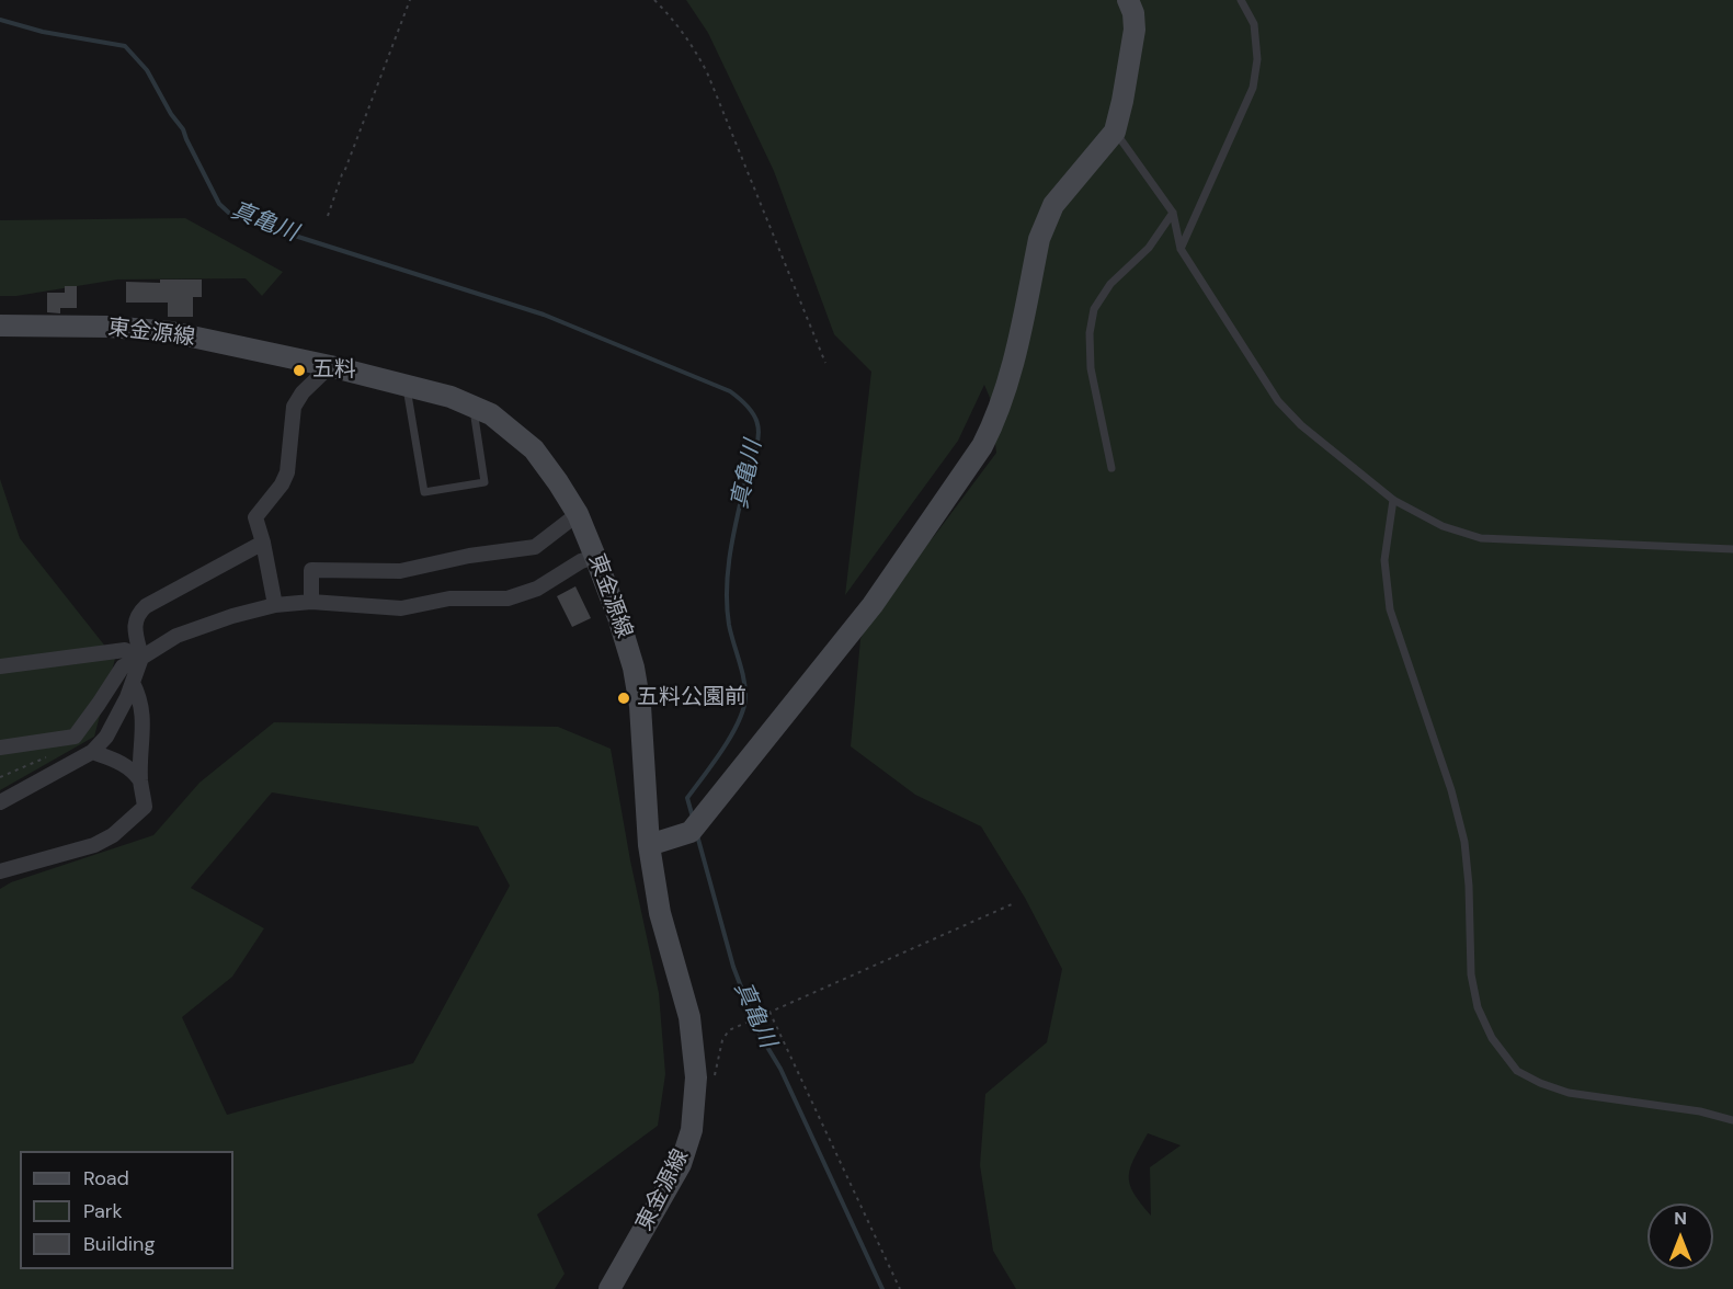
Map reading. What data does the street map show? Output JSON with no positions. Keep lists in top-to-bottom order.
{
  "streets": {
    "main road": ["東金源線"]
  },
  "water": ["真亀川"],
  "places": ["五料", "五料公園前"],
  "legend": ["Road", "Park", "Building"],
  "north": "top"
}
